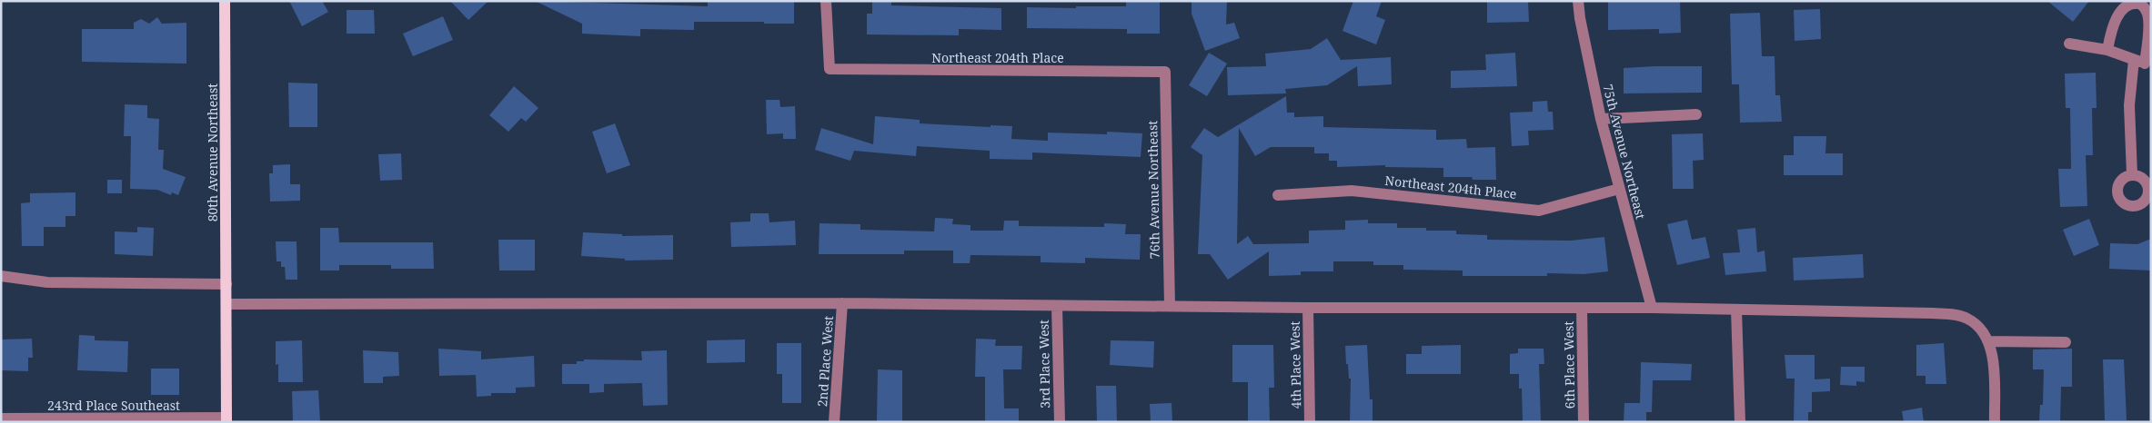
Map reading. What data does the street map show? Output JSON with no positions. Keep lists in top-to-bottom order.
{
  "streets": {
    "main road": ["80th Avenue Northeast"],
    "street": [
      "Northeast 204th Place",
      "75th Avenue Northeast",
      "76th Avenue Northeast",
      "2nd Place West",
      "3rd Place West",
      "4th Place West",
      "6th Place West",
      "243rd Place Southeast"
    ]
  },
  "crossings": [
    ["Northeast 204th Place", "75th Avenue Northeast"],
    ["Northeast 204th Place", "76th Avenue Northeast"],
    ["80th Avenue Northeast", "243rd Place Southeast"]
  ]
}
